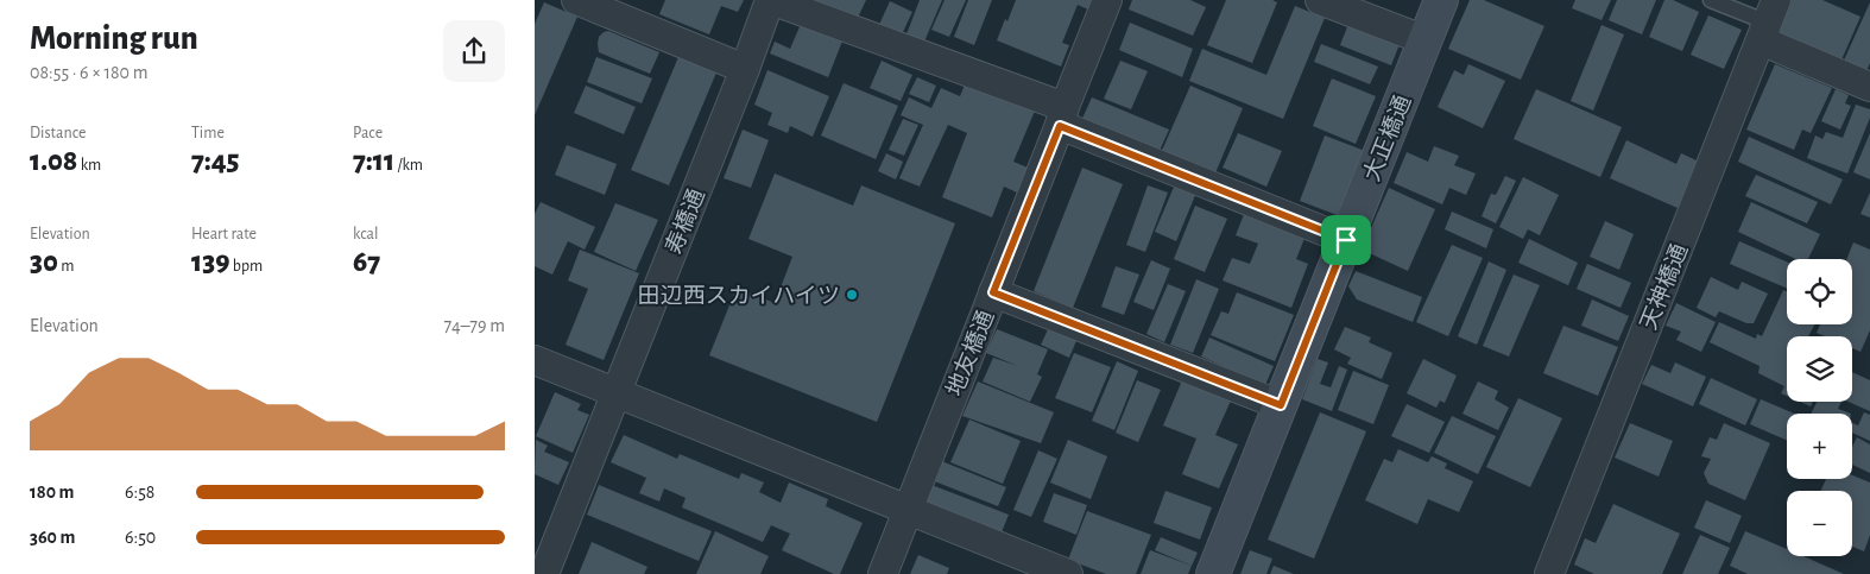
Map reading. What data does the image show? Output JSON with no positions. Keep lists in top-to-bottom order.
{
  "streets": {
    "street": [
      "大正橋通",
      "寿橋通",
      "天神橋通",
      "地友橋通"
    ]
  },
  "places": ["田辺西スカイハイツ"],
  "page": {
    "heading": ["Morning run", "08:55 · 6 × 180 m"],
    "stats": [
      ["Distance", "1.08 km"],
      ["Time", "7:45"],
      ["Pace", "7:11 /km"],
      ["Elevation", "30 m"],
      ["Heart rate", "139 bpm"],
      ["kcal", "67"]
    ],
    "map_buttons": ["+", "−"],
    "chart": ["Elevation", "74–79 m"],
    "list": [
      {
        "name": "180 m",
        "note": "6:58"
      },
      {
        "name": "360 m",
        "note": "6:50"
      }
    ]
  }
}
